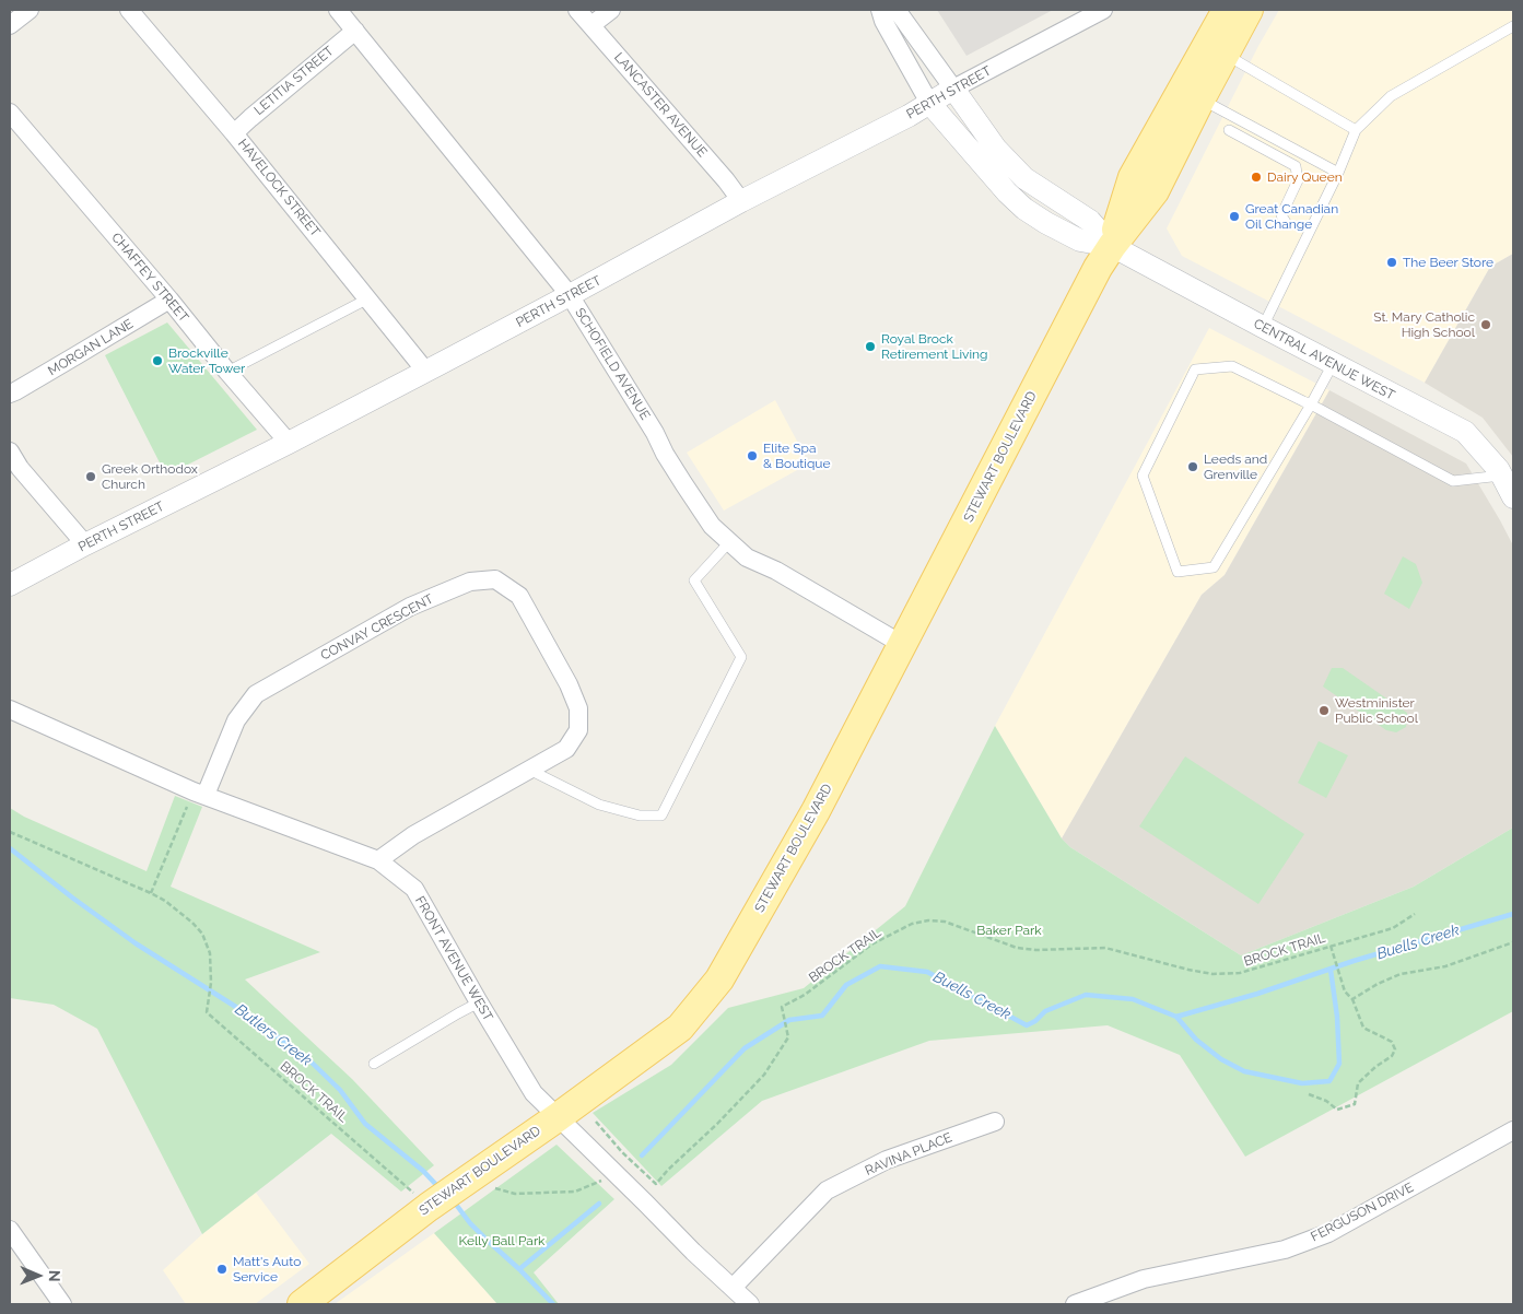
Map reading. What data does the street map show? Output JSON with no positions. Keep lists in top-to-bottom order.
{
  "streets": {
    "main road": ["STEWART BOULEVARD"],
    "street": [
      "LETITIA STREET",
      "PERTH STREET",
      "LANCASTER AVENUE",
      "HAVELOCK STREET",
      "CHAFFEY STREET",
      "MORGAN LANE",
      "CENTRAL AVENUE WEST",
      "SCHOFIELD AVENUE",
      "CONVAY CRESCENT",
      "FRONT AVENUE WEST",
      "RAVINA PLACE",
      "FERGUSON DRIVE"
    ],
    "path": ["BROCK TRAIL"]
  },
  "crossings": [
    ["LETITIA STREET", "HAVELOCK STREET"],
    ["LETITIA STREET", "SCHOFIELD AVENUE"],
    ["PERTH STREET", "LANCASTER AVENUE"],
    ["PERTH STREET", "HAVELOCK STREET"],
    ["PERTH STREET", "CHAFFEY STREET"],
    ["PERTH STREET", "CENTRAL AVENUE WEST"],
    ["PERTH STREET", "SCHOFIELD AVENUE"],
    ["CHAFFEY STREET", "MORGAN LANE"],
    ["CENTRAL AVENUE WEST", "STEWART BOULEVARD"],
    ["SCHOFIELD AVENUE", "STEWART BOULEVARD"],
    ["STEWART BOULEVARD", "BROCK TRAIL"],
    ["STEWART BOULEVARD", "FRONT AVENUE WEST"],
    ["CONVAY CRESCENT", "FRONT AVENUE WEST"],
    ["FRONT AVENUE WEST", "RAVINA PLACE"]
  ],
  "water": ["Buells Creek", "Butlers Creek"],
  "parks": ["Baker Park", "Kelly Ball Park"],
  "places": [
    "Dairy Queen",
    "Great Canadian Oil Change",
    "The Beer Store",
    "St. Mary Catholic High School",
    "Royal Brock Retirement Living",
    "Brockville Water Tower",
    "Elite Spa & Boutique",
    "Leeds and Grenville",
    "Greek Orthodox Church",
    "Westminister Public School",
    "Matt's Auto Service"
  ],
  "north": "right"
}
